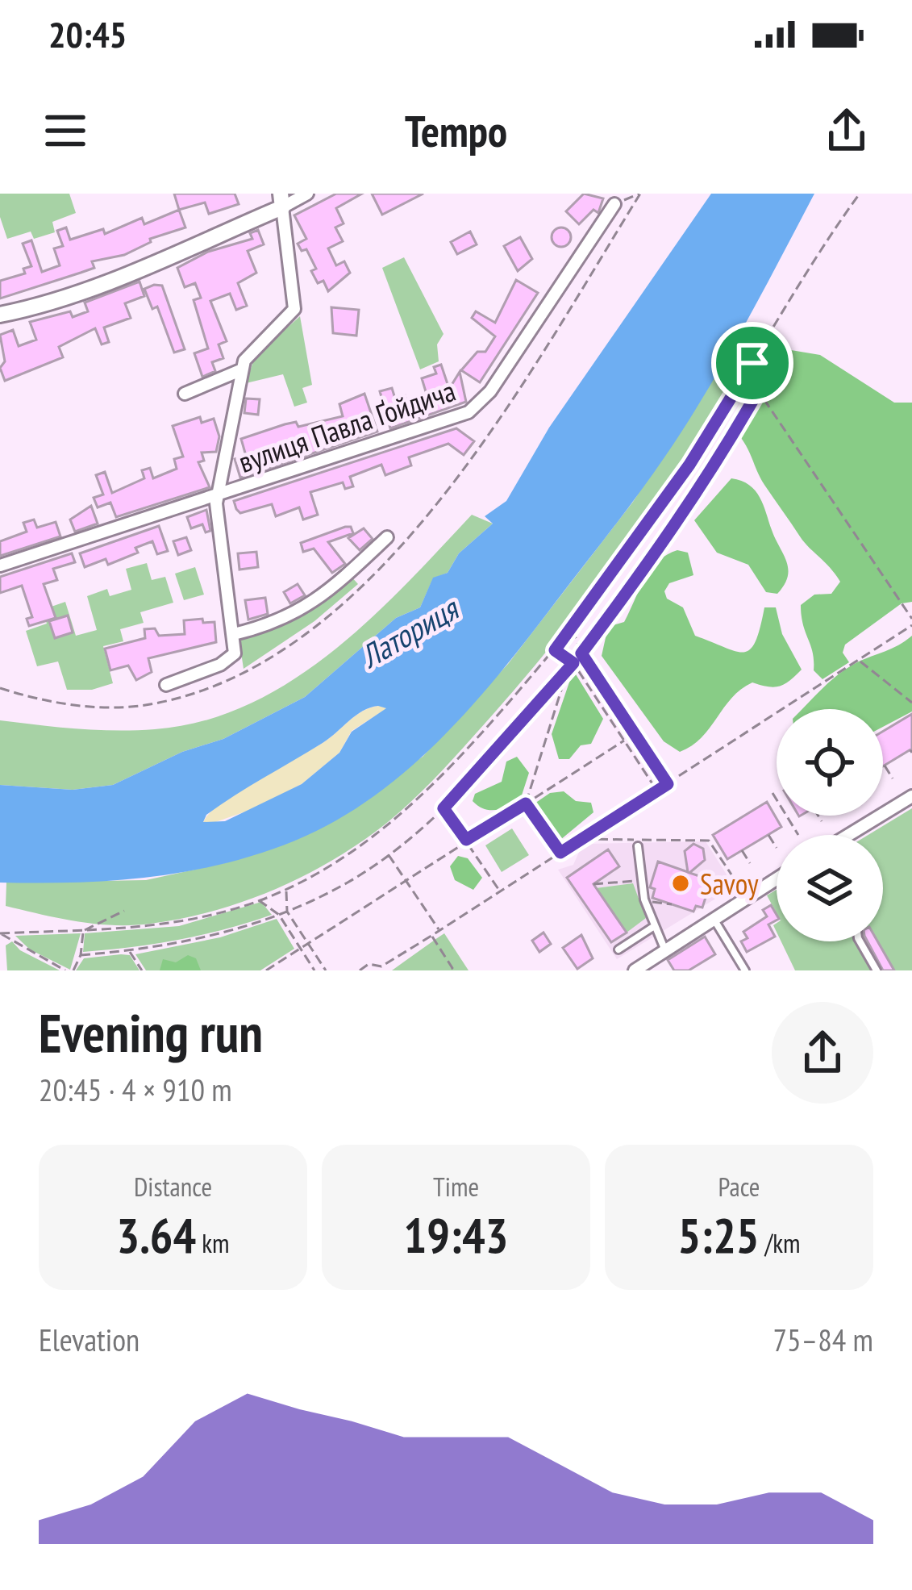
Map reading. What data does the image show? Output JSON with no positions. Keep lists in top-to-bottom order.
{
  "streets": {
    "street": ["вулиця Павла Ґойдича"]
  },
  "water": ["Латориця"],
  "places": ["Savoy"],
  "page": {
    "status": "20:45",
    "header": "Tempo",
    "heading": ["Evening run", "20:45 · 4 × 910 m"],
    "stats": [
      ["Distance", "3.64 km"],
      ["Time", "19:43"],
      ["Pace", "5:25 /km"]
    ],
    "chart": ["Elevation", "75–84 m"]
  }
}
